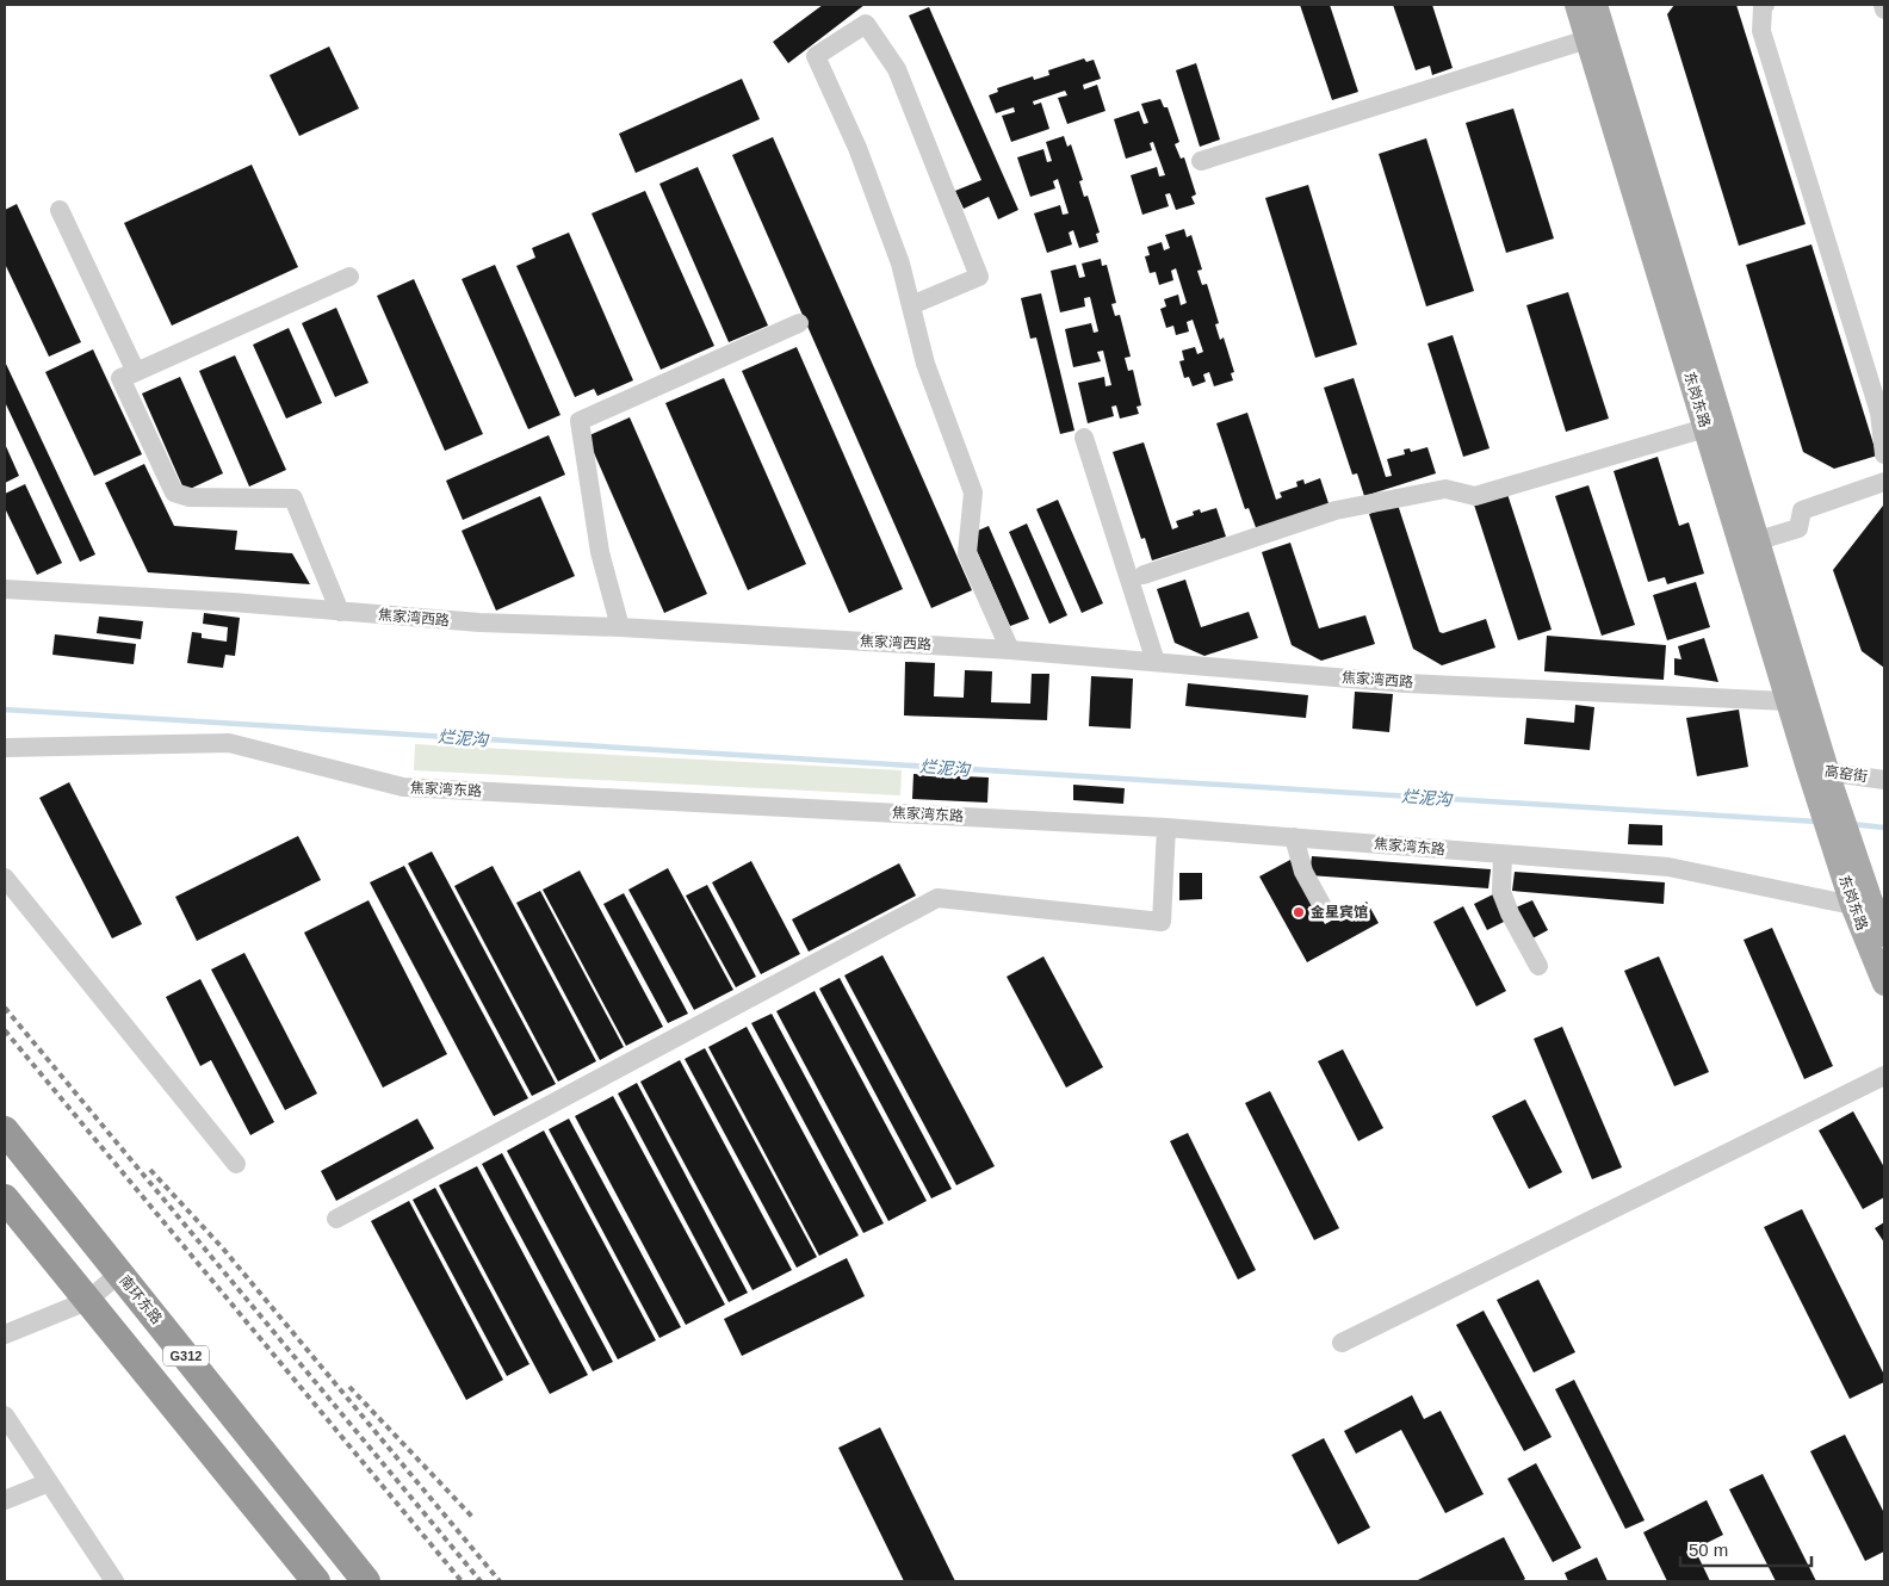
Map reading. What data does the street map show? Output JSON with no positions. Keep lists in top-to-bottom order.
{
  "streets": {
    "highway": ["南环东路", "G312"],
    "main road": ["东岗东路"],
    "street": ["焦家湾西路", "高窑街", "焦家湾东路"]
  },
  "crossings": [
    ["东岗东路", "焦家湾西路"],
    ["东岗东路", "高窑街"],
    ["东岗东路", "焦家湾东路"]
  ],
  "water": ["烂泥沟"],
  "places": ["金星宾馆"],
  "scale_bar": "50 m"
}
